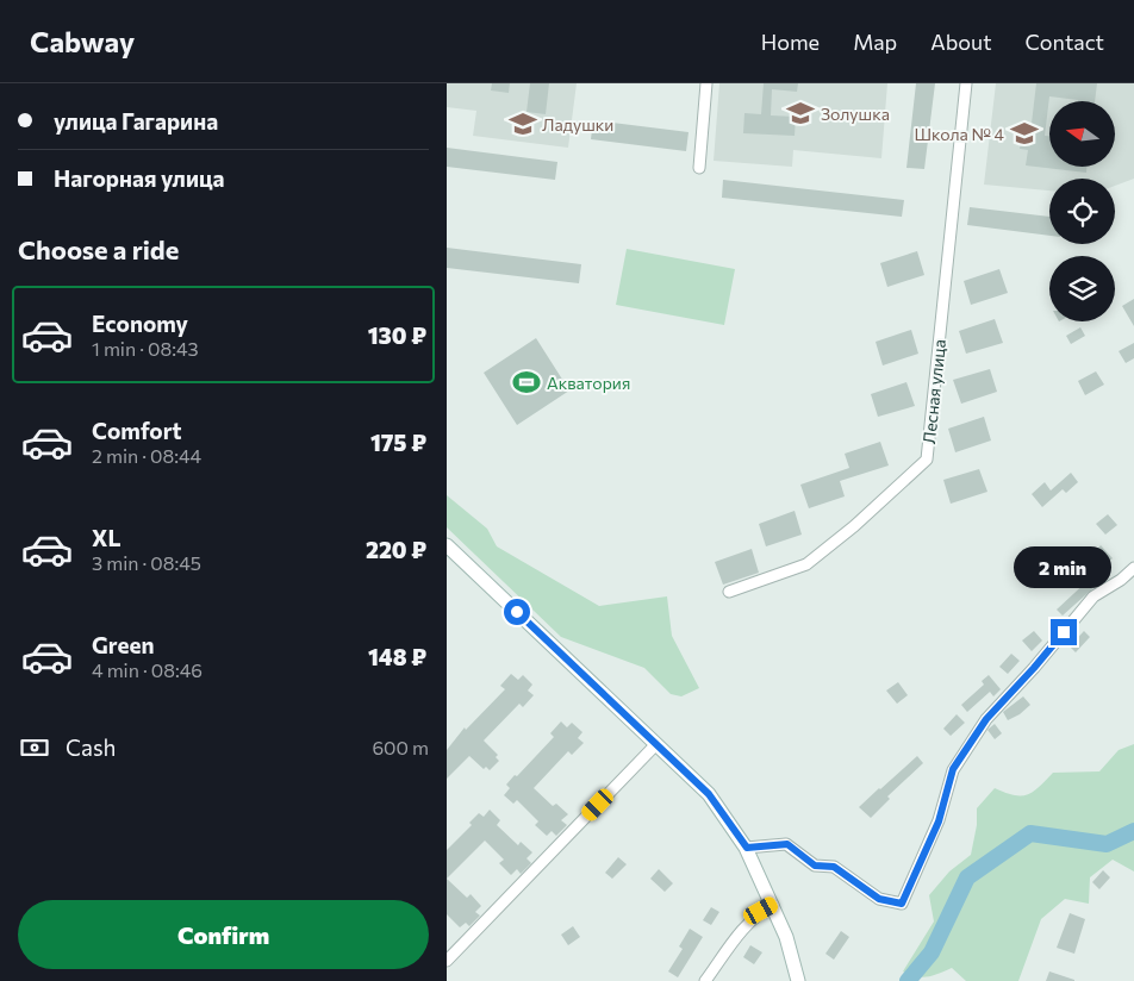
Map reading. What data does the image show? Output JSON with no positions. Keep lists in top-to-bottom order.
{
  "streets": {
    "street": ["Лесная улица"]
  },
  "places": {
    "school or university": ["Золушка", "Ладушки", "Школа № 4"],
    "sports": ["Акватория"]
  },
  "north": "left",
  "page": {
    "header": "Cabway",
    "nav": [
      "Home",
      "Map",
      "About",
      "Contact"
    ],
    "banner": ["улица Гагарина", "Нагорная улица"],
    "heading": "Choose a ride",
    "list": [
      {
        "name": "Economy",
        "note": "1 min · 08:43",
        "value": "130 ₽"
      },
      {
        "name": "Comfort",
        "note": "2 min · 08:44",
        "value": "175 ₽"
      },
      {
        "name": "XL",
        "note": "3 min · 08:45",
        "value": "220 ₽"
      },
      {
        "name": "Green",
        "note": "4 min · 08:46",
        "value": "148 ₽"
      }
    ],
    "bubble": "2 min",
    "pay": ["Cash", "600 m"],
    "buttons": "Confirm"
  }
}
